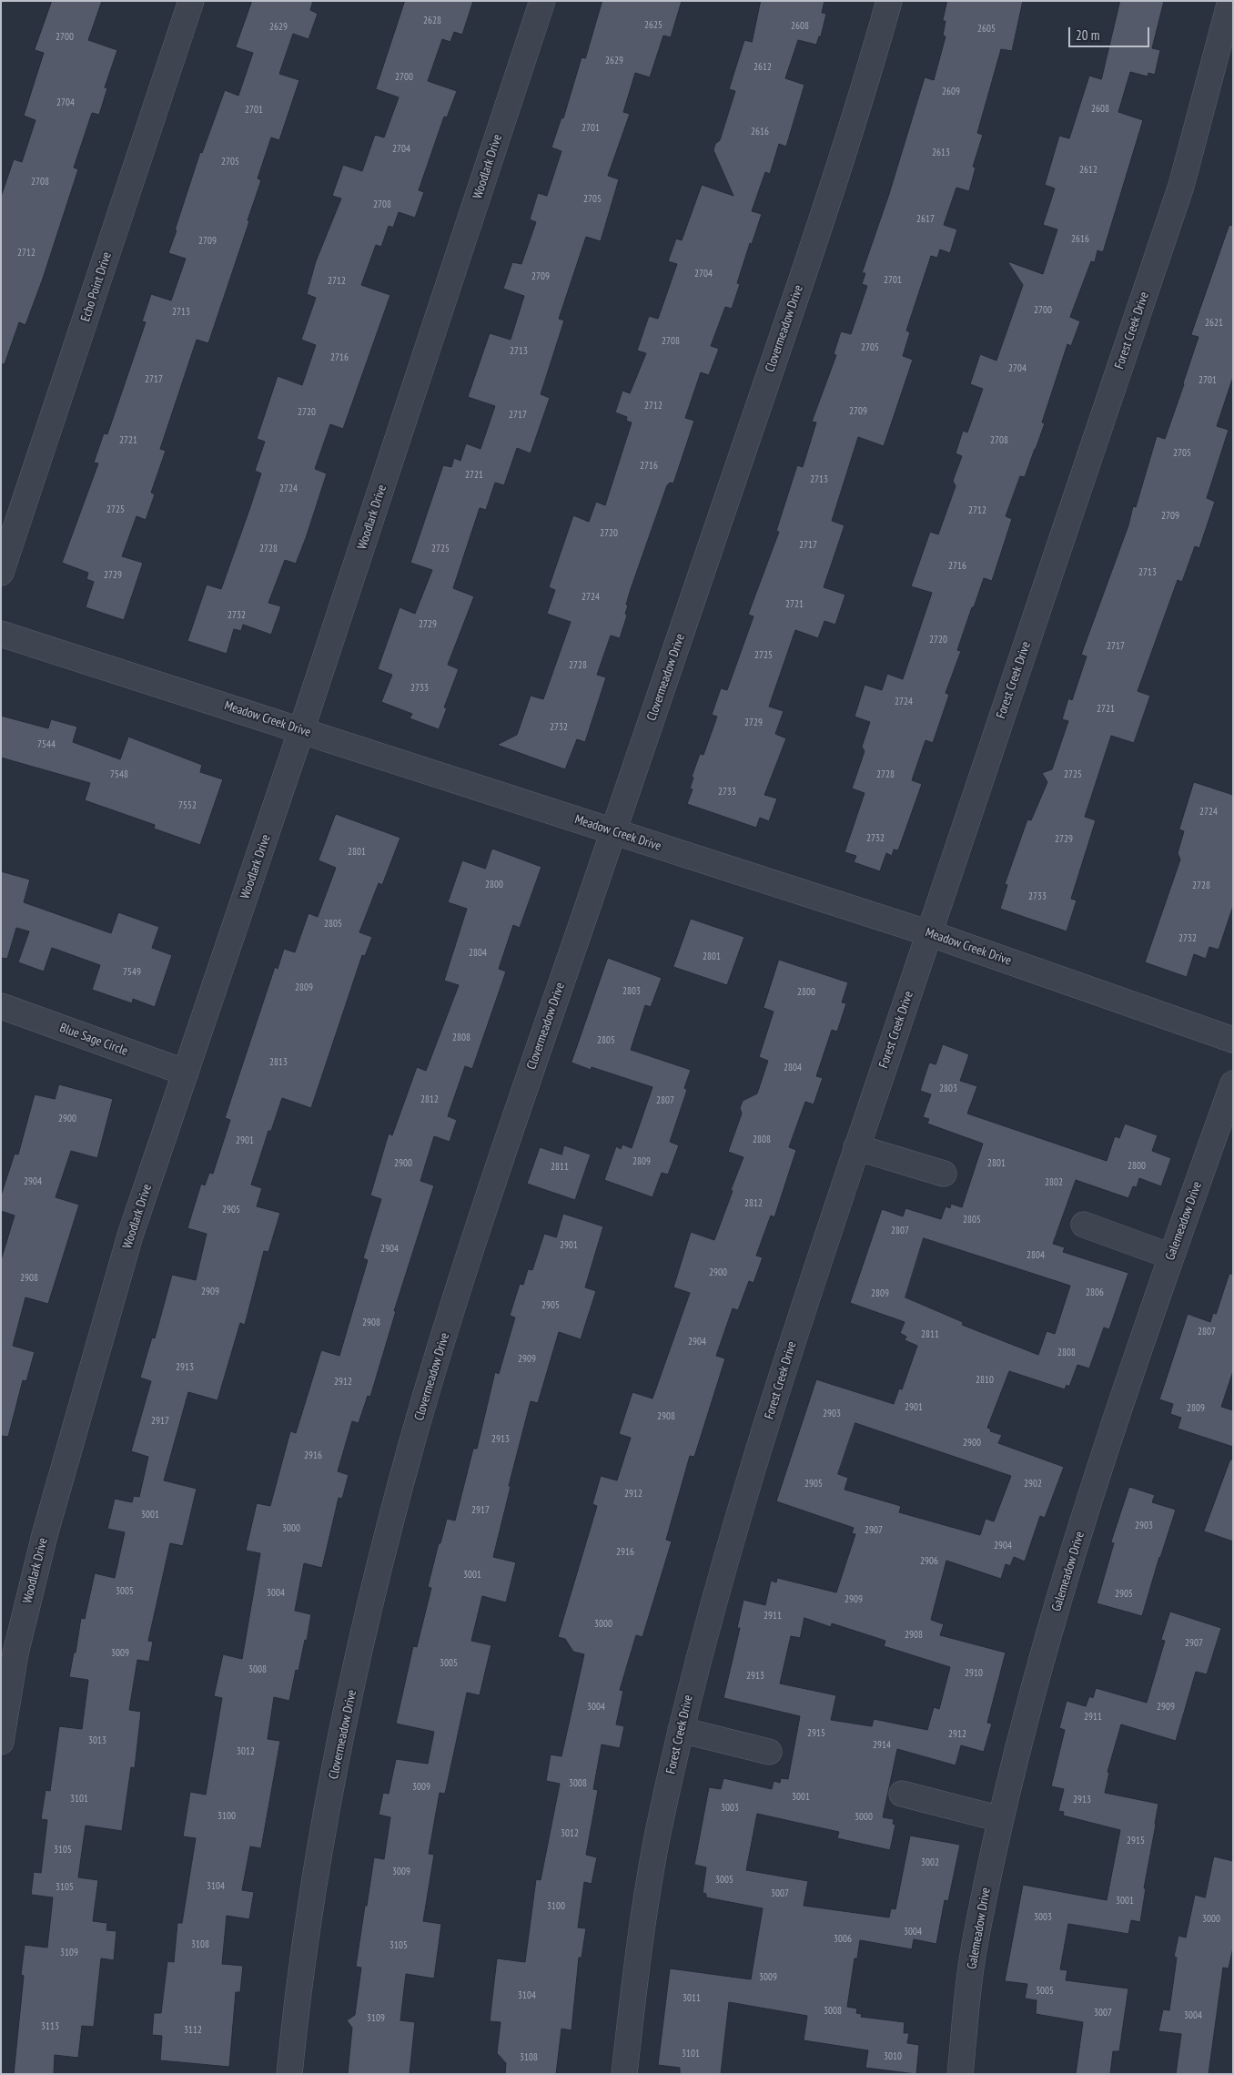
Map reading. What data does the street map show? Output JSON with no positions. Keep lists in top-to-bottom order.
{
  "streets": {
    "street": [
      "Woodlark Drive",
      "Echo Point Drive",
      "Clovermeadow Drive",
      "Forest Creek Drive",
      "Meadow Creek Drive",
      "Blue Sage Circle",
      "Galemeadow Drive"
    ]
  },
  "crossings": [
    ["Woodlark Drive", "Meadow Creek Drive"],
    ["Woodlark Drive", "Blue Sage Circle"],
    ["Clovermeadow Drive", "Meadow Creek Drive"],
    ["Forest Creek Drive", "Meadow Creek Drive"]
  ],
  "house_numbers": [
    "2628",
    "2625",
    "2608",
    "2629",
    "2605",
    "2700",
    "2629",
    "2612",
    "2700",
    "2609",
    "2704",
    "2608",
    "2701",
    "2701",
    "2616",
    "2704",
    "2613",
    "2705",
    "2612",
    "2708",
    "2705",
    "2708",
    "2617",
    "2616",
    "2709",
    "2712",
    "2704",
    "2709",
    "2701",
    "2712",
    "2700",
    "2713",
    "2621",
    "2708",
    "2705",
    "2713",
    "2716",
    "2704",
    "2717",
    "2701",
    "2712",
    "2709",
    "2720",
    "2717",
    "2721",
    "2708",
    "2705",
    "2716",
    "2721",
    "2713",
    "2724",
    "2725",
    "2712",
    "2709",
    "2720",
    "2717",
    "2728",
    "2725",
    "2716",
    "2713",
    "2729",
    "2724",
    "2721",
    "2732",
    "2729",
    "2720",
    "2717",
    "2725",
    "2728",
    "2733",
    "2724",
    "2721",
    "2729",
    "2732",
    "7544",
    "7548",
    "2728",
    "2725",
    "2733",
    "7552",
    "2724",
    "2732",
    "2729",
    "2801",
    "2800",
    "2728",
    "2733",
    "2805",
    "2732",
    "2804",
    "2801",
    "7549",
    "2809",
    "2803",
    "2800",
    "2808",
    "2805",
    "2813",
    "2804",
    "2803",
    "2812",
    "2807",
    "2900",
    "2808",
    "2901",
    "2809",
    "2900",
    "2801",
    "2800",
    "2811",
    "2904",
    "2802",
    "2812",
    "2905",
    "2805",
    "2807",
    "2901",
    "2904",
    "2804",
    "2900",
    "2908",
    "2909",
    "2806",
    "2809",
    "2905",
    "2908",
    "2807",
    "2811",
    "2904",
    "2808",
    "2909",
    "2913",
    "2810",
    "2912",
    "2901",
    "2809",
    "2903",
    "2908",
    "2917",
    "2913",
    "2900",
    "2916",
    "2905",
    "2902",
    "2912",
    "2917",
    "3001",
    "2903",
    "3000",
    "2907",
    "2904",
    "2916",
    "2906",
    "3001",
    "3005",
    "3004",
    "2905",
    "2909",
    "2911",
    "3000",
    "2908",
    "2907",
    "3009",
    "3005",
    "3008",
    "2910",
    "2913",
    "3004",
    "2909",
    "2911",
    "2915",
    "2912",
    "3013",
    "2914",
    "3012",
    "3008",
    "3009",
    "3001",
    "3101",
    "2913",
    "3003",
    "3100",
    "3000",
    "3012",
    "2915",
    "3105",
    "3002",
    "3009",
    "3005",
    "3104",
    "3105",
    "3007",
    "3001",
    "3100",
    "3003",
    "3000",
    "3004",
    "3006",
    "3108",
    "3105",
    "3109",
    "3009",
    "3005",
    "3104",
    "3011",
    "3008",
    "3007",
    "3004",
    "3109",
    "3113",
    "3112",
    "3101",
    "3010",
    "3108"
  ],
  "scale_bar": "20 m"
}
